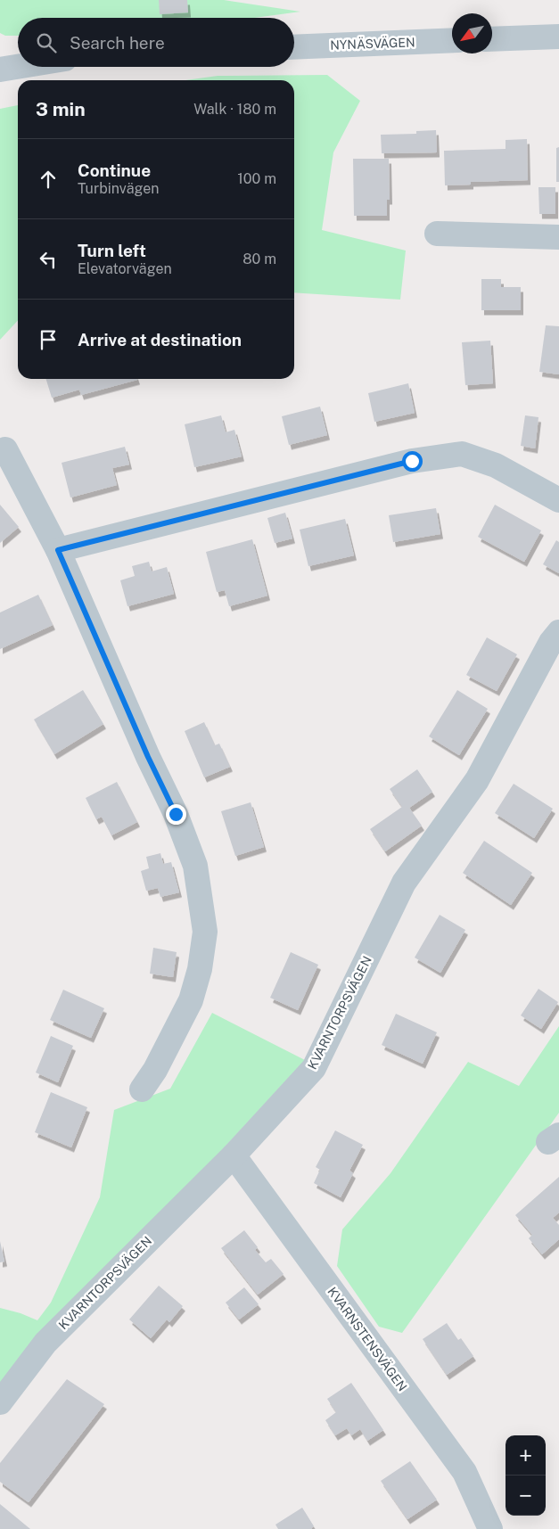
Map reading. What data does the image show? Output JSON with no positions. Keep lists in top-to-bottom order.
{
  "streets": {
    "street": ["NYNÄSVÄGEN", "KVARNTORPSVÄGEN", "KVARNSTENSVÄGEN"]
  },
  "crossings": [
    ["KVARNTORPSVÄGEN", "KVARNSTENSVÄGEN"]
  ],
  "north": "bottom left",
  "page": {
    "search": "Search here",
    "heading": ["3 min", "Walk · 180 m"],
    "list": [
      ["Continue", "Turbinvägen", "100 m"],
      ["Turn left", "Elevatorvägen", "80 m"],
      "Arrive at destination"
    ],
    "map_buttons": ["+", "−"]
  }
}
